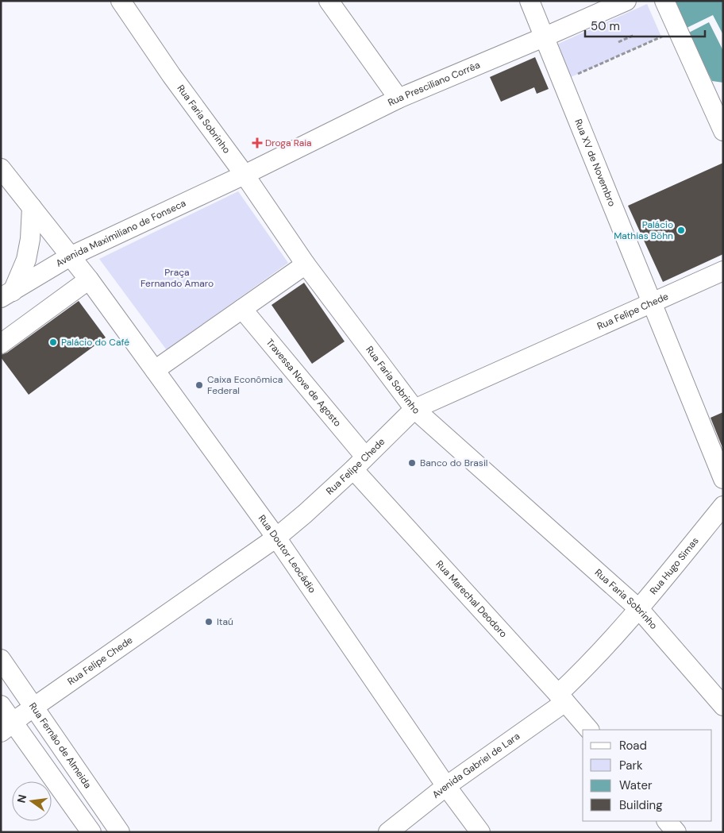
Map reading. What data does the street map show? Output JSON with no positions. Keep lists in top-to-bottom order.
{
  "streets": {
    "street": [
      "Rua Presciliano Corrêa",
      "Rua Faria Sobrinho",
      "Rua XV de Novembro",
      "Avenida Maximiliano de Fonseca",
      "Rua Felipe Chede",
      "Travessa Nove de Agosto",
      "Rua Doutor Leocádio",
      "Rua Hugo Simas",
      "Rua Marechal Deodoro",
      "Rua Fernão de Almeida",
      "Avenida Gabriel de Lara"
    ]
  },
  "crossings": [
    ["Rua Presciliano Corrêa", "Rua Faria Sobrinho"],
    ["Rua Presciliano Corrêa", "Rua XV de Novembro"],
    ["Rua Presciliano Corrêa", "Avenida Maximiliano de Fonseca"],
    ["Rua Faria Sobrinho", "Avenida Maximiliano de Fonseca"],
    ["Rua Faria Sobrinho", "Rua Felipe Chede"],
    ["Rua Faria Sobrinho", "Rua Hugo Simas"],
    ["Rua XV de Novembro", "Rua Felipe Chede"],
    ["Avenida Maximiliano de Fonseca", "Rua Doutor Leocádio"],
    ["Rua Felipe Chede", "Travessa Nove de Agosto"],
    ["Rua Felipe Chede", "Rua Doutor Leocádio"],
    ["Rua Felipe Chede", "Rua Marechal Deodoro"],
    ["Rua Felipe Chede", "Rua Fernão de Almeida"],
    ["Travessa Nove de Agosto", "Rua Marechal Deodoro"],
    ["Rua Doutor Leocádio", "Avenida Gabriel de Lara"],
    ["Rua Hugo Simas", "Rua Marechal Deodoro"],
    ["Rua Hugo Simas", "Avenida Gabriel de Lara"],
    ["Rua Marechal Deodoro", "Avenida Gabriel de Lara"]
  ],
  "parks": ["Praça Fernando Amaro"],
  "places": {
    "health": ["Droga Raia"],
    "other": [
      "Palácio Mathias Böhn",
      "Palácio do Café",
      "Caixa Econômica Federal",
      "Banco do Brasil",
      "Itaú"
    ]
  },
  "legend": [
    "Road",
    "Park",
    "Water",
    "Building"
  ],
  "scale_bar": "50 m",
  "north": "left"
}
